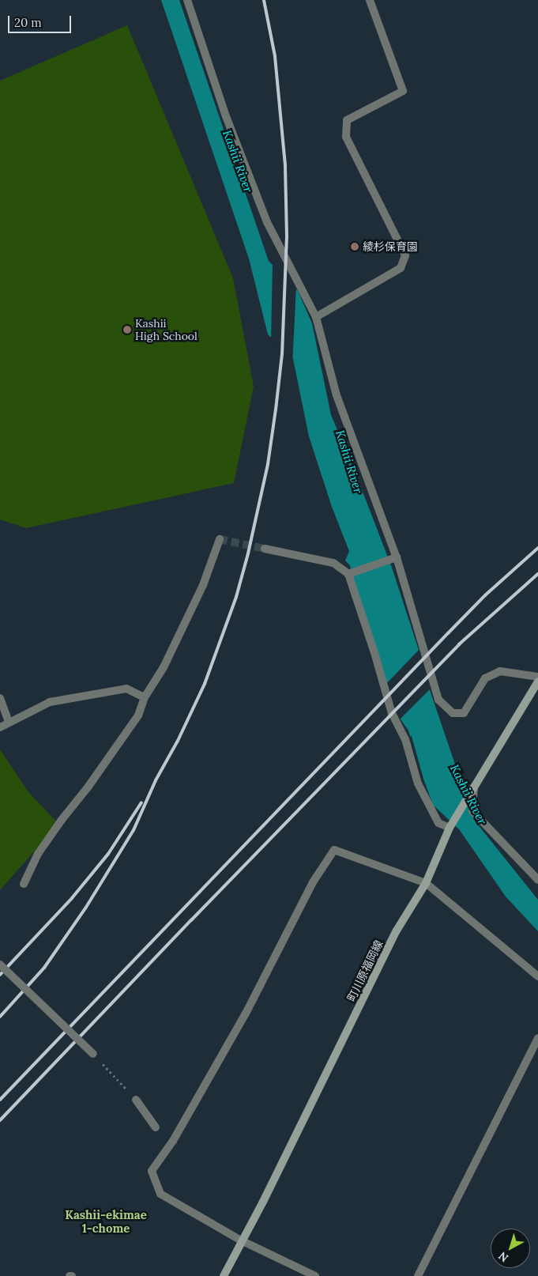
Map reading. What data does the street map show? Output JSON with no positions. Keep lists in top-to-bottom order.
{
  "streets": {
    "main road": ["町川原福岡線"]
  },
  "districts": ["Kashii-ekimae 1-chome"],
  "water": ["Kashii River"],
  "places": ["綾杉保育園", "Kashii High School"],
  "scale_bar": "20 m",
  "north": "bottom left"
}
